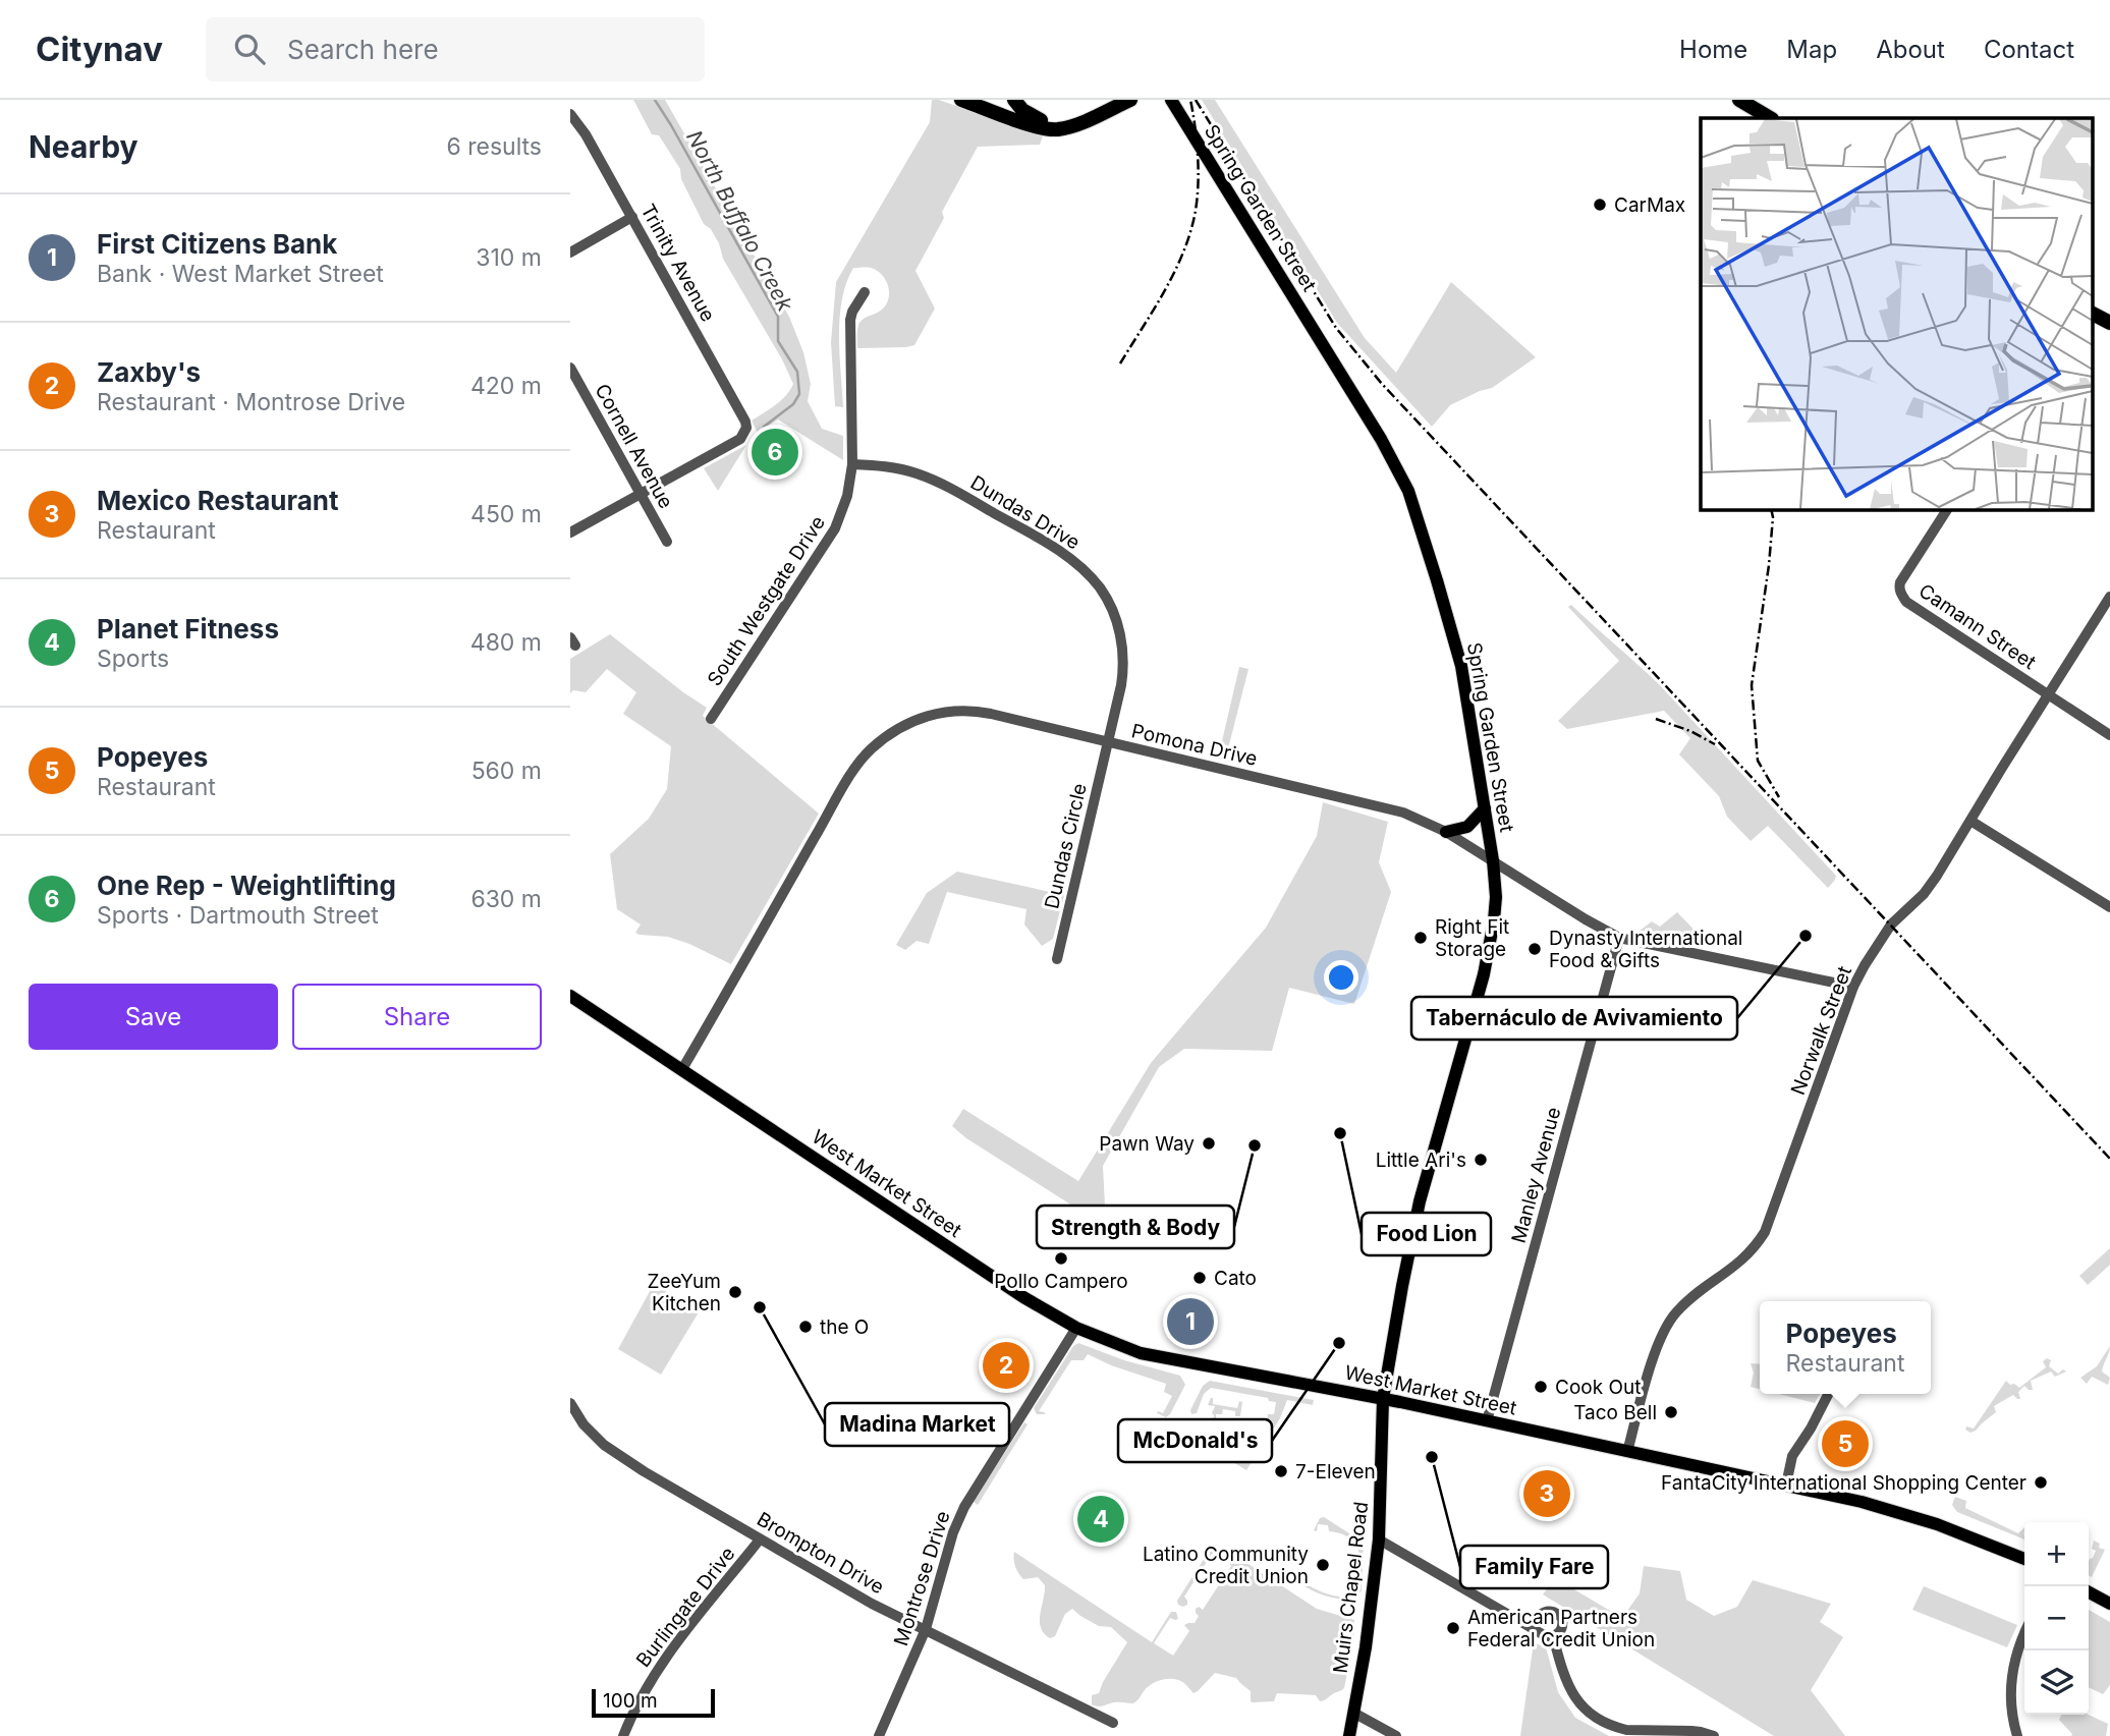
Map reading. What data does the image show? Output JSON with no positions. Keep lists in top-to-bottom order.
{
  "streets": {
    "main road": ["Spring Garden Street", "West Market Street", "Muirs Chapel Road"],
    "street": [
      "Trinity Avenue",
      "Cornell Avenue",
      "Dundas Drive",
      "South Westgate Drive",
      "Camann Street",
      "Pomona Drive",
      "Dundas Circle",
      "Norwalk Street",
      "Manley Avenue",
      "Brompton Drive",
      "Montrose Drive",
      "Burlingate Drive"
    ]
  },
  "crossings": [
    ["Spring Garden Street", "Pomona Drive"],
    ["Spring Garden Street", "West Market Street"],
    ["Spring Garden Street", "Muirs Chapel Road"],
    ["Trinity Avenue", "Cornell Avenue"],
    ["Dundas Drive", "South Westgate Drive"],
    ["Dundas Drive", "Pomona Drive"],
    ["Dundas Drive", "Dundas Circle"],
    ["Camann Street", "Norwalk Street"],
    ["Pomona Drive", "Dundas Circle"],
    ["Pomona Drive", "Norwalk Street"],
    ["Pomona Drive", "Manley Avenue"],
    ["Pomona Drive", "West Market Street"],
    ["Norwalk Street", "West Market Street"],
    ["Manley Avenue", "West Market Street"],
    ["West Market Street", "Montrose Drive"],
    ["West Market Street", "Muirs Chapel Road"],
    ["Brompton Drive", "Montrose Drive"],
    ["Brompton Drive", "Burlingate Drive"]
  ],
  "water": ["North Buffalo Creek"],
  "places": [
    "CarMax",
    "Tabernáculo de Avivamiento",
    "Right Fit Storage",
    "Dynasty International Food & Gifts",
    "Food Lion",
    "Pawn Way",
    "Strength & Body",
    "Little Ari's",
    "Pollo Campero",
    "Cato",
    "ZeeYum Kitchen",
    "Madina Market",
    "the O",
    "McDonald's",
    "Cook Out",
    "Taco Bell",
    "Family Fare",
    "7-Eleven",
    "FantaCity International Shopping Center",
    "Latino Community Credit Union",
    "American Partners Federal Credit Union"
  ],
  "scale_bar": "100 m",
  "page": {
    "header": "Citynav",
    "search": "Search here",
    "nav": [
      "Home",
      "Map",
      "About",
      "Contact"
    ],
    "heading": ["Nearby", "6 results"],
    "list": [
      {
        "mark": "1",
        "name": "First Citizens Bank",
        "note": "Bank · West Market Street",
        "value": "310 m"
      },
      {
        "mark": "2",
        "name": "Zaxby's",
        "note": "Restaurant · Montrose Drive",
        "value": "420 m"
      },
      {
        "mark": "3",
        "name": "Mexico Restaurant",
        "note": "Restaurant",
        "value": "450 m"
      },
      {
        "mark": "4",
        "name": "Planet Fitness",
        "note": "Sports",
        "value": "480 m"
      },
      {
        "mark": "5",
        "name": "Popeyes",
        "note": "Restaurant",
        "value": "560 m"
      },
      {
        "mark": "6",
        "name": "One Rep - Weightlifting",
        "note": "Sports · Dartmouth Street",
        "value": "630 m"
      }
    ],
    "pins": [
      "6",
      "1",
      "2",
      "5",
      "3",
      "4"
    ],
    "buttons": ["Save", "Share"],
    "popup": ["Popeyes", "Restaurant"],
    "map_buttons": ["+", "−"],
    "scale": "100 m"
  }
}
